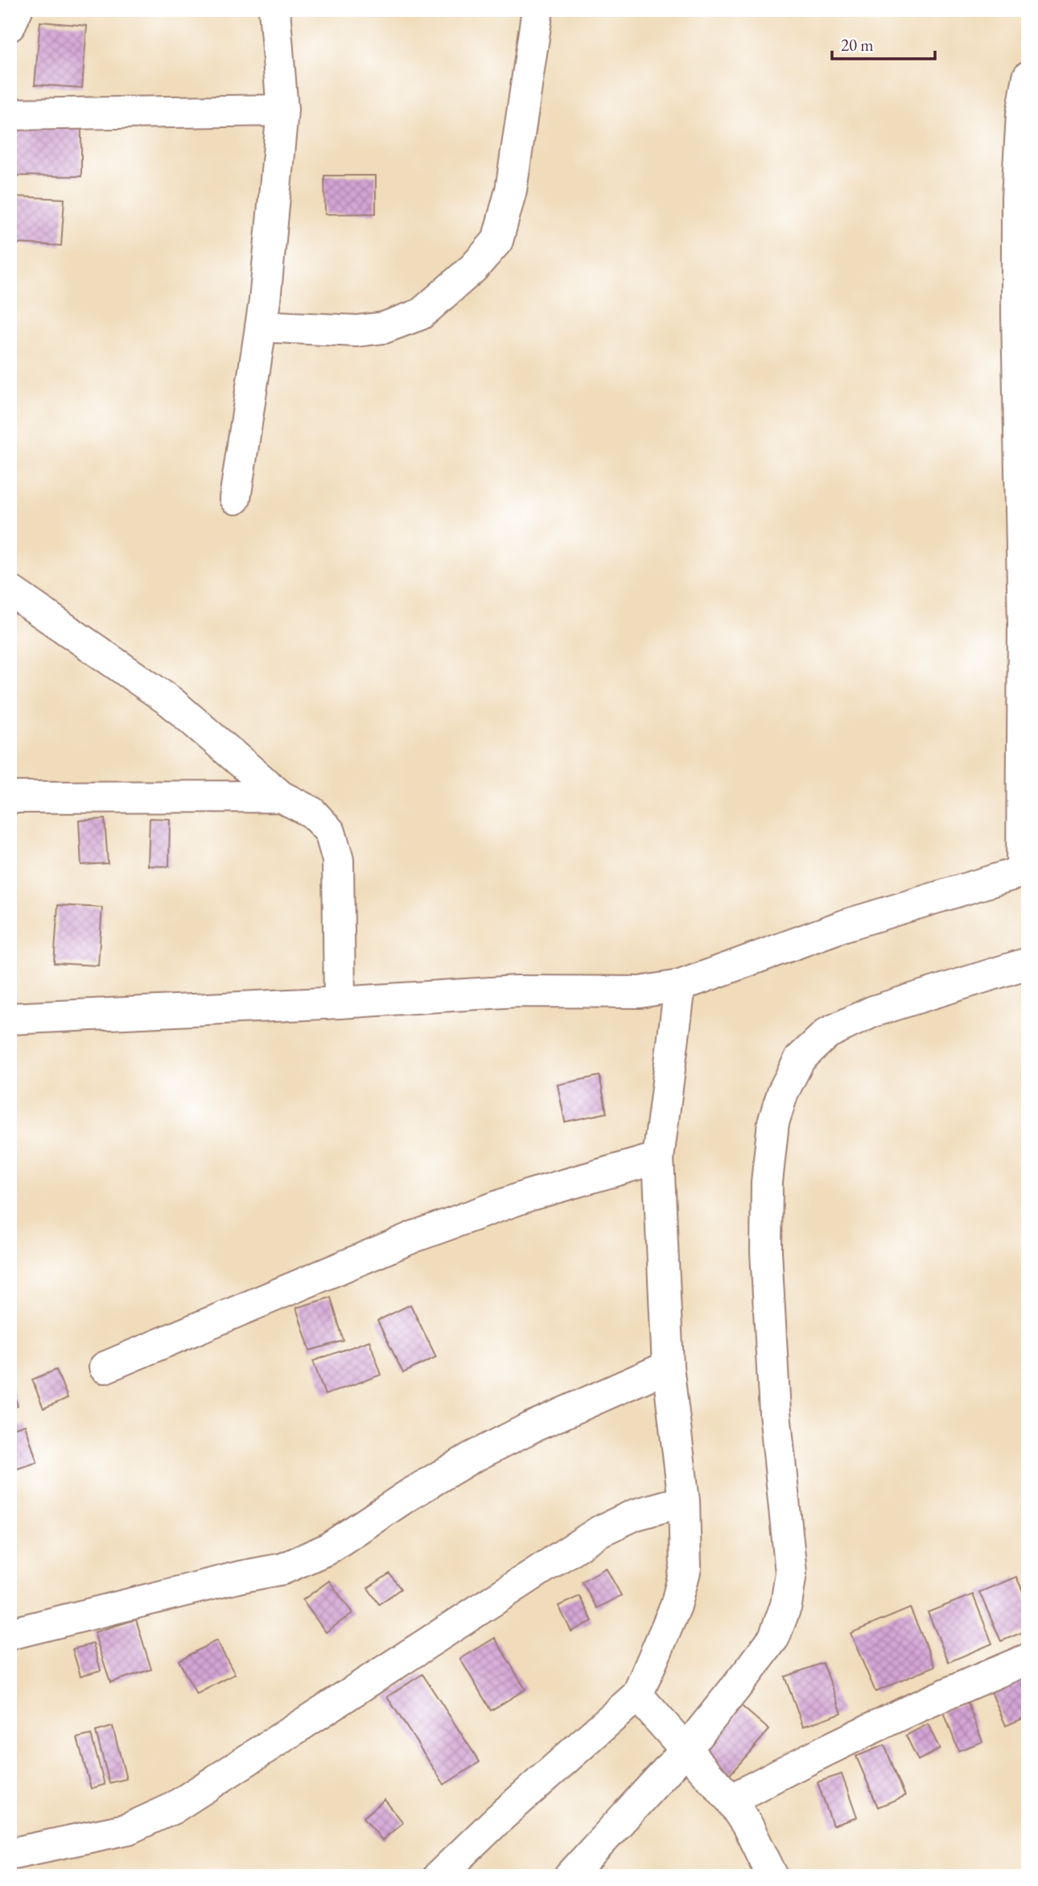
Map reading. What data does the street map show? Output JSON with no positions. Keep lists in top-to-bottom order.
{
  "scale_bar": "20 m"
}
